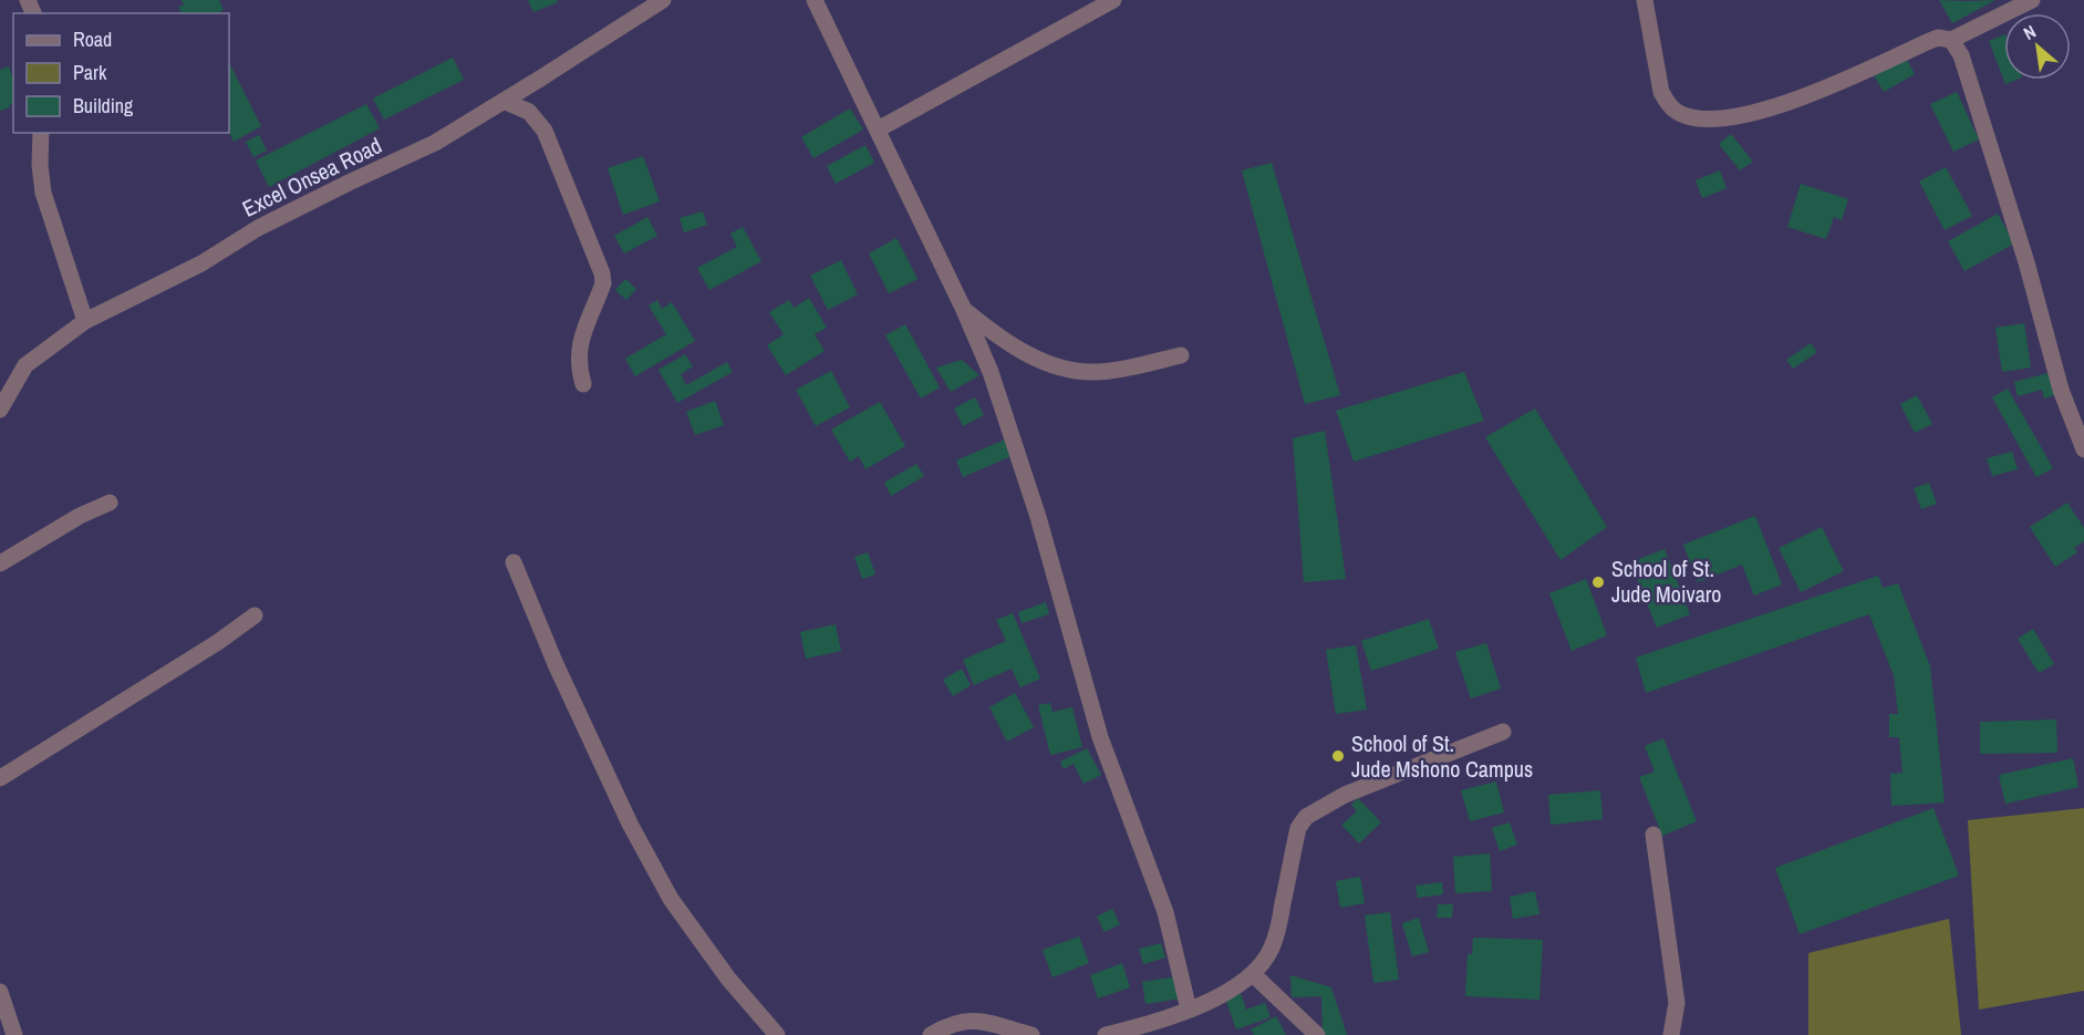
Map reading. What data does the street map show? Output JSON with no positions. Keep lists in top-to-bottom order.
{
  "streets": {
    "street": ["Excel Onsea Road"]
  },
  "places": ["School of St. Jude Moivaro", "School of St. Jude Mshono Campus"],
  "legend": ["Road", "Park", "Building"],
  "north": "top left"
}
